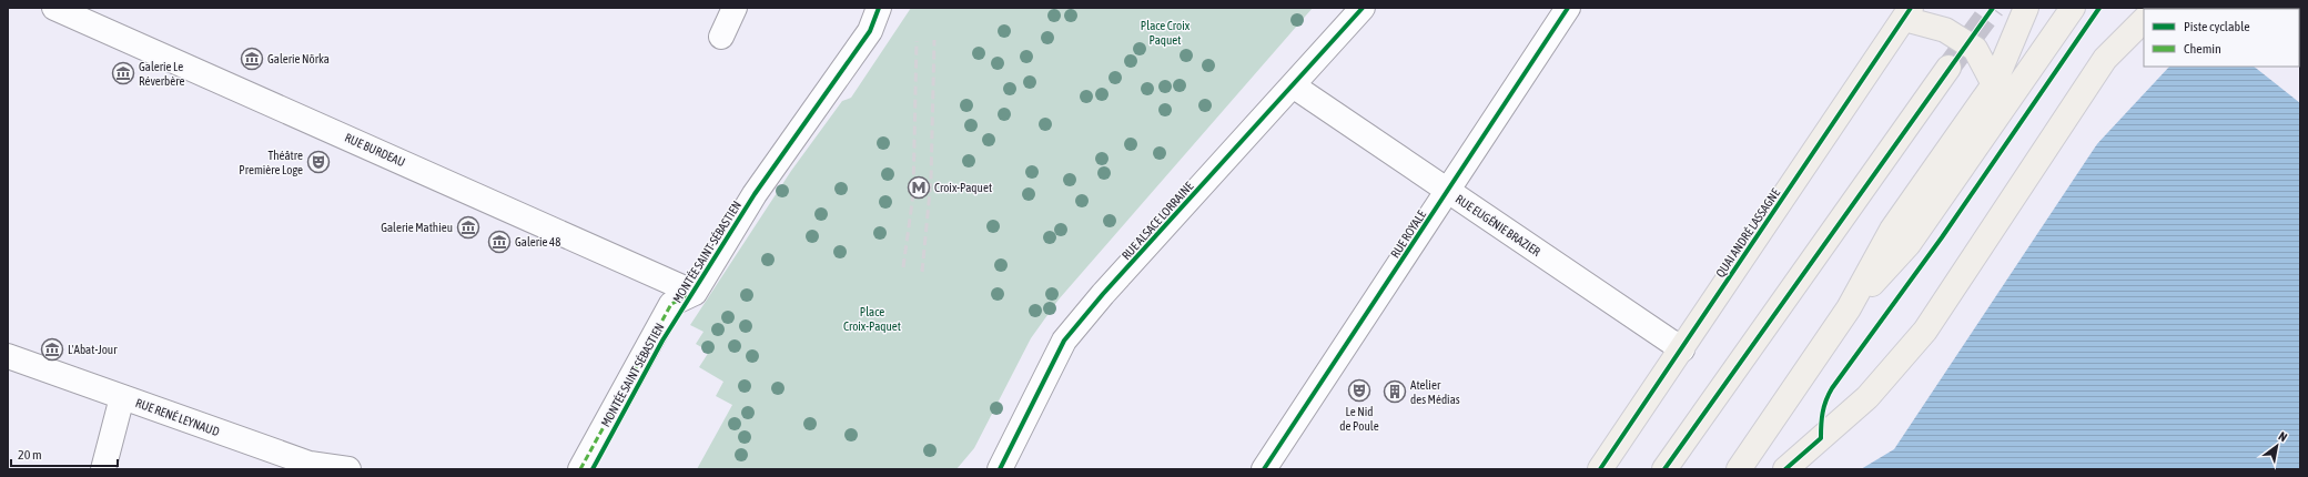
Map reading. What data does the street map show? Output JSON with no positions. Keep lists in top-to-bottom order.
{
  "streets": {
    "main road": ["QUAI ANDRÉ LASSAGNE"],
    "street": [
      "RUE BURDEAU",
      "RUE ALSACE LORRAINE",
      "RUE EUGÉNIE BRAZIER",
      "RUE ROYALE",
      "MONTÉE SAINT-SÉBASTIEN",
      "MONTÉE SAINT SÉBASTIEN",
      "RUE RENÉ LEYNAUD"
    ]
  },
  "crossings": [
    ["RUE BURDEAU", "MONTÉE SAINT-SÉBASTIEN"],
    ["RUE BURDEAU", "MONTÉE SAINT SÉBASTIEN"],
    ["RUE ALSACE LORRAINE", "RUE EUGÉNIE BRAZIER"],
    ["RUE EUGÉNIE BRAZIER", "QUAI ANDRÉ LASSAGNE"],
    ["RUE EUGÉNIE BRAZIER", "RUE ROYALE"],
    ["MONTÉE SAINT-SÉBASTIEN", "MONTÉE SAINT SÉBASTIEN"]
  ],
  "parks": ["Place Croix Paquet", "Place Croix-Paquet"],
  "places": {
    "museum": [
      "Galerie Nörka",
      "Galerie Le Réverbère",
      "Galerie Mathieu",
      "Galerie 48",
      "L'Abat-Jour"
    ],
    "theatre": ["Théâtre Première Loge", "Le Nid de Poule"],
    "metro station": ["Croix-Paquet"],
    "building": ["Atelier des Médias"]
  },
  "legend": ["Piste cyclable", "Chemin"],
  "scale_bar": "20 m",
  "north": "top right"
}
